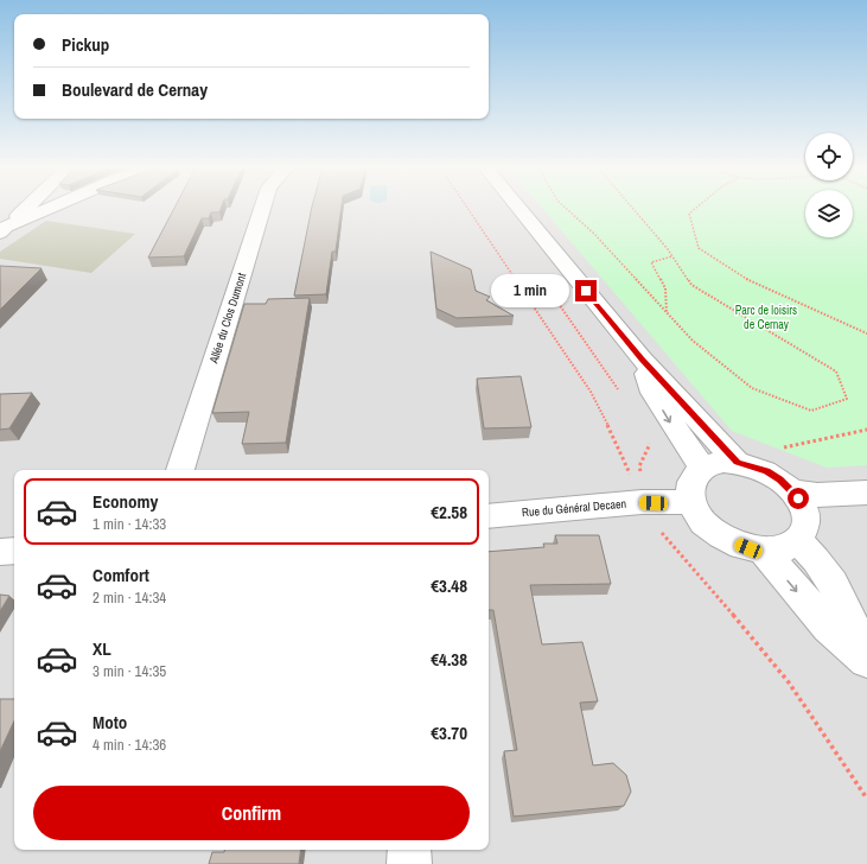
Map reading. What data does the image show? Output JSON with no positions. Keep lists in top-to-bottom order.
{
  "streets": {
    "street": ["Allée du Clos Dumont", "Rue du Général Decaen"]
  },
  "parks": ["Parc de loisirs de Cernay"],
  "page": {
    "banner": ["Pickup", "Boulevard de Cernay"],
    "bubble": "1 min",
    "list": [
      {
        "name": "Economy",
        "note": "1 min · 14:33",
        "value": "€2.58"
      },
      {
        "name": "Comfort",
        "note": "2 min · 14:34",
        "value": "€3.48"
      },
      {
        "name": "XL",
        "note": "3 min · 14:35",
        "value": "€4.38"
      },
      {
        "name": "Moto",
        "note": "4 min · 14:36",
        "value": "€3.70"
      }
    ],
    "buttons": "Confirm"
  }
}
